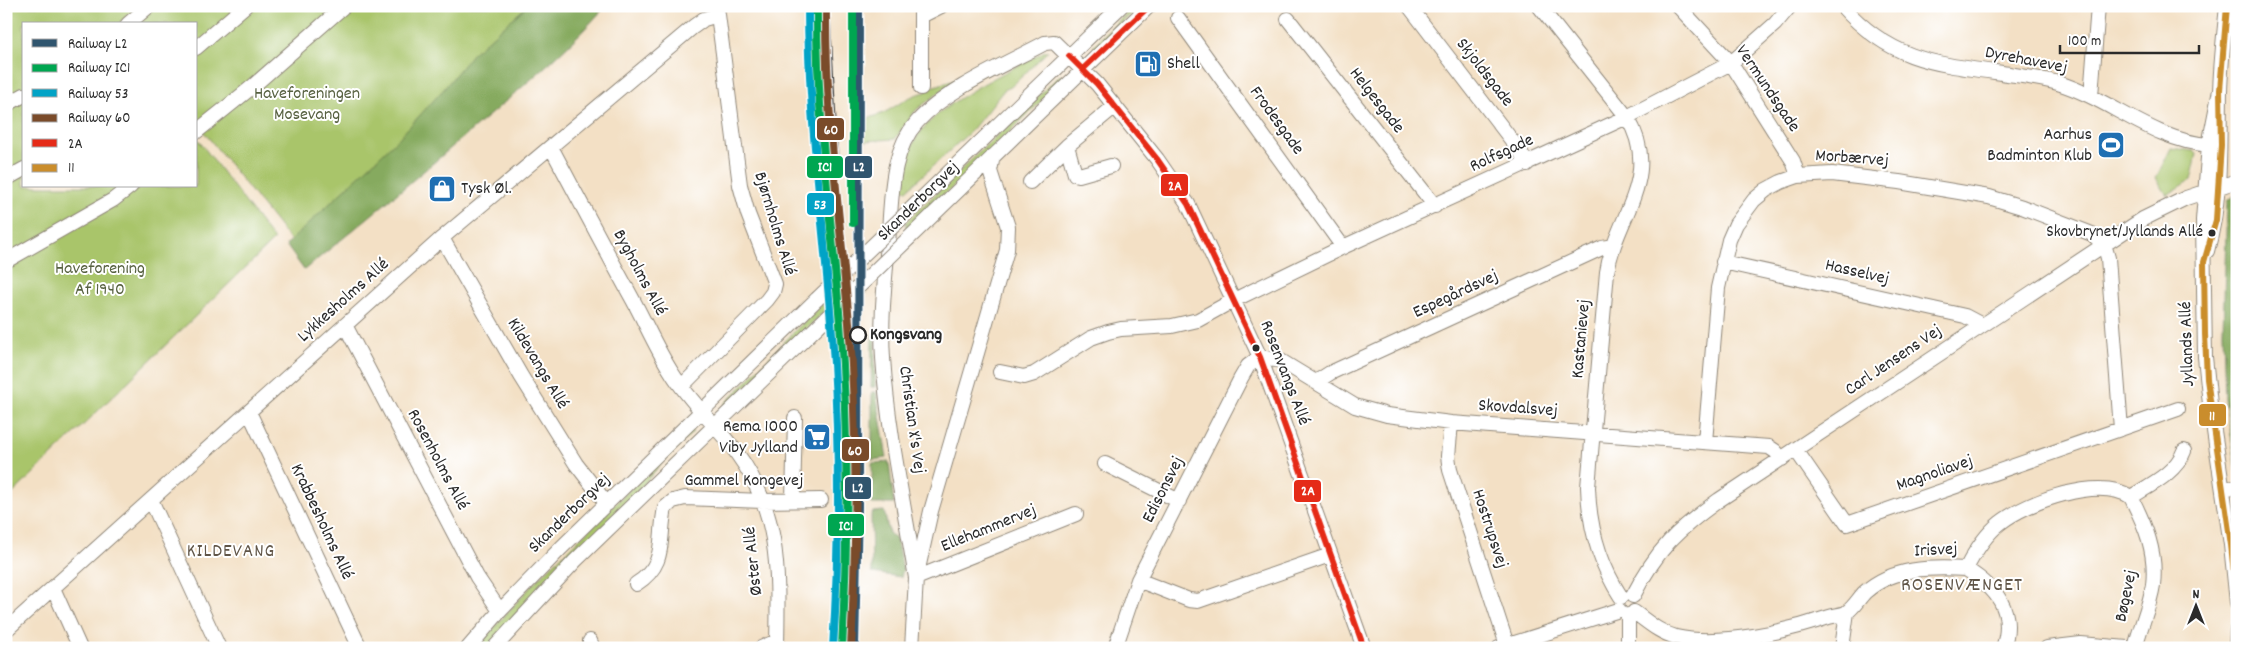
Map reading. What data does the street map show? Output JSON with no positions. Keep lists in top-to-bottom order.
{
  "streets": {
    "street": [
      "Dyrehavevej",
      "Skjoldsgade",
      "Vermundsgade",
      "Helgesgade",
      "Frodesgade",
      "Rolfsgade",
      "Morbærvej",
      "Skanderborgvej",
      "Bjørnholms Allé",
      "Bygholms Allé",
      "Hasselvej",
      "Espegårdsvej",
      "Lykkesholms Allé",
      "Kastanievej",
      "Jyllands Allé",
      "Carl Jensens Vej",
      "Kildevangs Allé",
      "Rosenvangs Allé",
      "Skovdalsvej",
      "Christian X's Vej",
      "Rosenholms Allé",
      "Magnoliavej",
      "Gammel Kongevej",
      "Edisonsvej",
      "Krabbesholms Allé",
      "Ellehammervej",
      "Hostrupsvej",
      "Irisvej",
      "Øster Allé",
      "Bøgevej"
    ]
  },
  "crossings": [
    ["Dyrehavevej", "Jyllands Allé"],
    ["Skjoldsgade", "Rolfsgade"],
    ["Vermundsgade", "Rolfsgade"],
    ["Vermundsgade", "Morbærvej"],
    ["Helgesgade", "Rolfsgade"],
    ["Frodesgade", "Rolfsgade"],
    ["Rolfsgade", "Kastanievej"],
    ["Rolfsgade", "Rosenvangs Allé"],
    ["Morbærvej", "Hasselvej"],
    ["Morbærvej", "Carl Jensens Vej"],
    ["Morbærvej", "Skovdalsvej"],
    ["Skanderborgvej", "Bygholms Allé"],
    ["Skanderborgvej", "Kildevangs Allé"],
    ["Skanderborgvej", "Rosenvangs Allé"],
    ["Skanderborgvej", "Christian X's Vej"],
    ["Skanderborgvej", "Rosenholms Allé"],
    ["Skanderborgvej", "Øster Allé"],
    ["Bjørnholms Allé", "Bygholms Allé"],
    ["Bjørnholms Allé", "Lykkesholms Allé"],
    ["Bygholms Allé", "Lykkesholms Allé"],
    ["Hasselvej", "Carl Jensens Vej"],
    ["Espegårdsvej", "Kastanievej"],
    ["Espegårdsvej", "Skovdalsvej"],
    ["Lykkesholms Allé", "Kildevangs Allé"],
    ["Lykkesholms Allé", "Rosenholms Allé"],
    ["Lykkesholms Allé", "Krabbesholms Allé"],
    ["Kastanievej", "Carl Jensens Vej"],
    ["Kastanievej", "Skovdalsvej"],
    ["Kastanievej", "Irisvej"],
    ["Jyllands Allé", "Carl Jensens Vej"],
    ["Carl Jensens Vej", "Skovdalsvej"],
    ["Carl Jensens Vej", "Magnoliavej"],
    ["Carl Jensens Vej", "Irisvej"],
    ["Rosenvangs Allé", "Skovdalsvej"],
    ["Rosenvangs Allé", "Christian X's Vej"],
    ["Rosenvangs Allé", "Edisonsvej"],
    ["Skovdalsvej", "Edisonsvej"],
    ["Skovdalsvej", "Hostrupsvej"],
    ["Christian X's Vej", "Ellehammervej"],
    ["Gammel Kongevej", "Øster Allé"],
    ["Irisvej", "Bøgevej"]
  ],
  "districts": ["KILDEVANG", "ROSENVÆNGET"],
  "parks": ["Haveforeningen Mosevang", "Haveforening Af 1940"],
  "places": {
    "fuel station": ["Shell"],
    "sports": ["Aarhus Badminton Klub"],
    "shop": ["Tysk Øl."],
    "other": ["Skovbrynet/Jyllands Allé", "Kongsvang"],
    "supermarket": ["Rema 1000 Viby Jylland"]
  },
  "lines": [
    "rail line L2",
    "rail line IC1",
    "rail line 53",
    "rail line 60",
    "transit line 2A",
    "transit line 11"
  ],
  "legend": [
    "Railway L2",
    "Railway IC1",
    "Railway 53",
    "Railway 60",
    "2A",
    "11"
  ],
  "scale_bar": "100 m",
  "north": "top"
}
